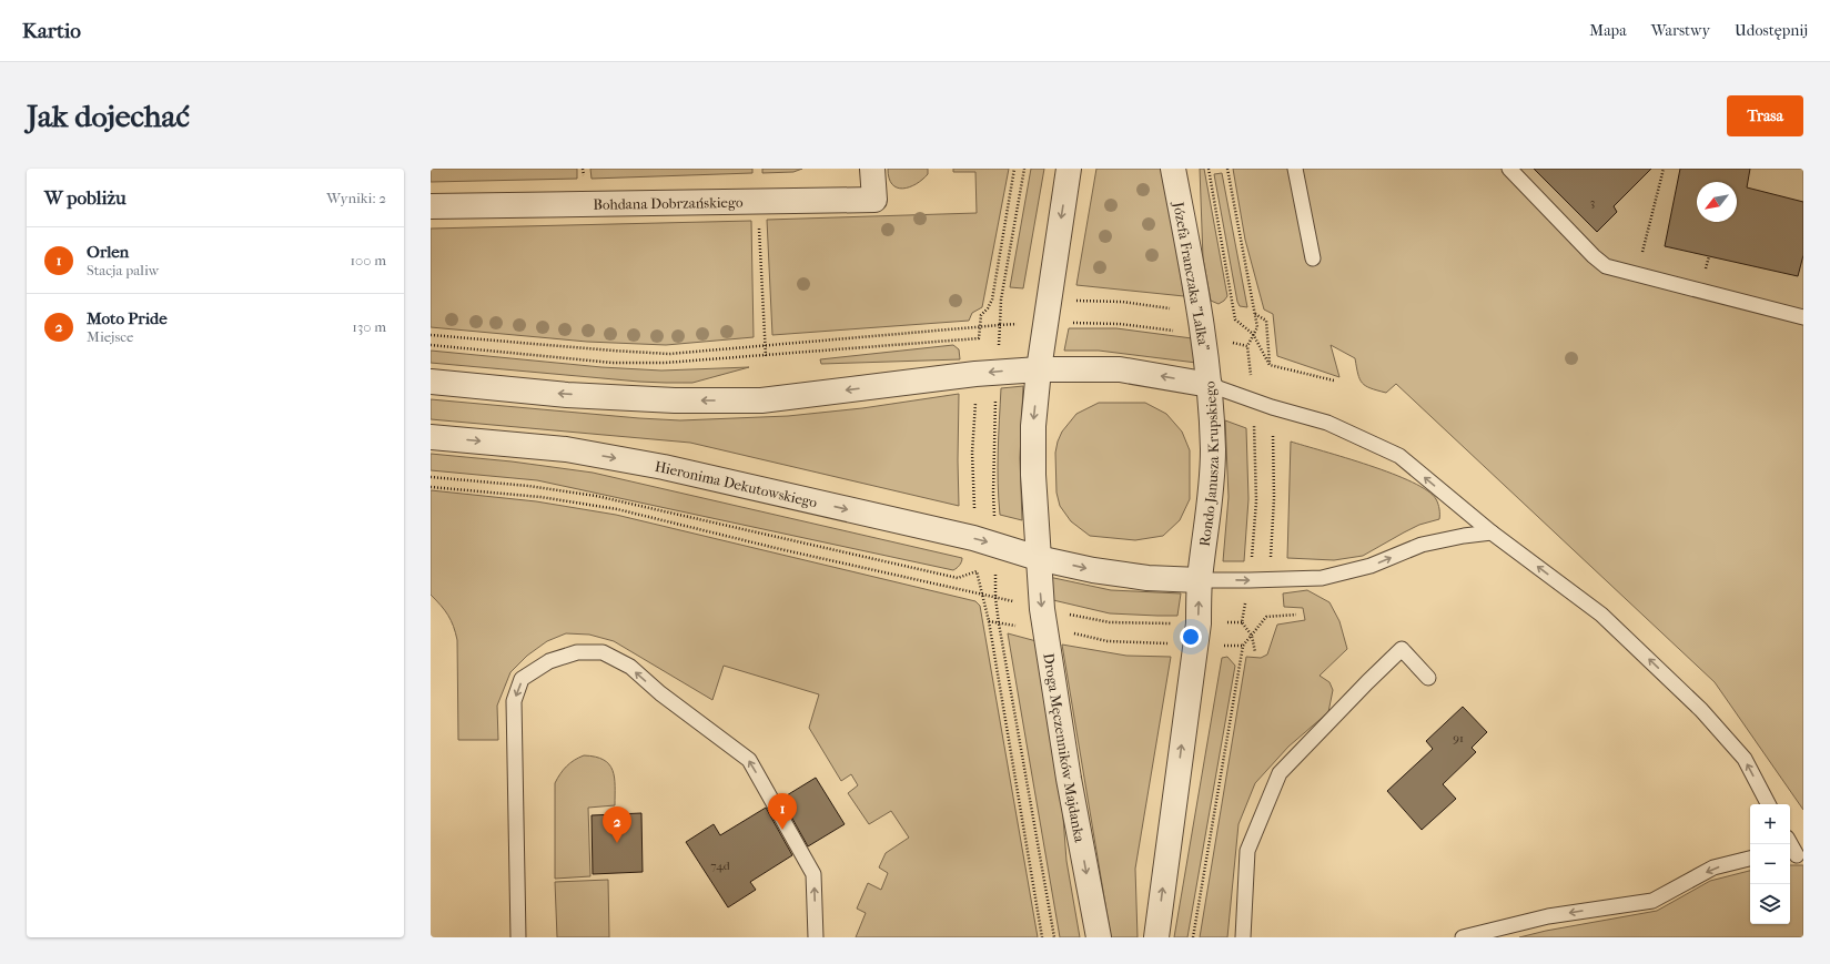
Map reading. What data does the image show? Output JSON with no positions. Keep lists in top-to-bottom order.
{
  "streets": {
    "street": [
      "Bohdana Dobrzańskiego",
      "Józefa Franczaka \"Lalka\"",
      "Rondo Janusza Krupskiego",
      "Hieronima Dekutowskiego",
      "Droga Męczenników Majdanka"
    ]
  },
  "crossings": [
    ["Józefa Franczaka \"Lalka\"", "Rondo Janusza Krupskiego"],
    ["Hieronima Dekutowskiego", "Droga Męczenników Majdanka"]
  ],
  "house_numbers": ["3", "91", "74d"],
  "north": "bottom left",
  "page": {
    "header": "Kartio",
    "nav": ["Mapa", "Warstwy", "Udostępnij"],
    "buttons": "Trasa",
    "title": "Jak dojechać",
    "heading": ["W pobliżu", "Wyniki: 2"],
    "list": [
      {
        "mark": "1",
        "name": "Orlen",
        "note": "Stacja paliw",
        "value": "100 m"
      },
      {
        "mark": "2",
        "name": "Moto Pride",
        "note": "Miejsce",
        "value": "130 m"
      }
    ],
    "pins": ["1", "2"],
    "map_buttons": ["+", "−"]
  }
}
